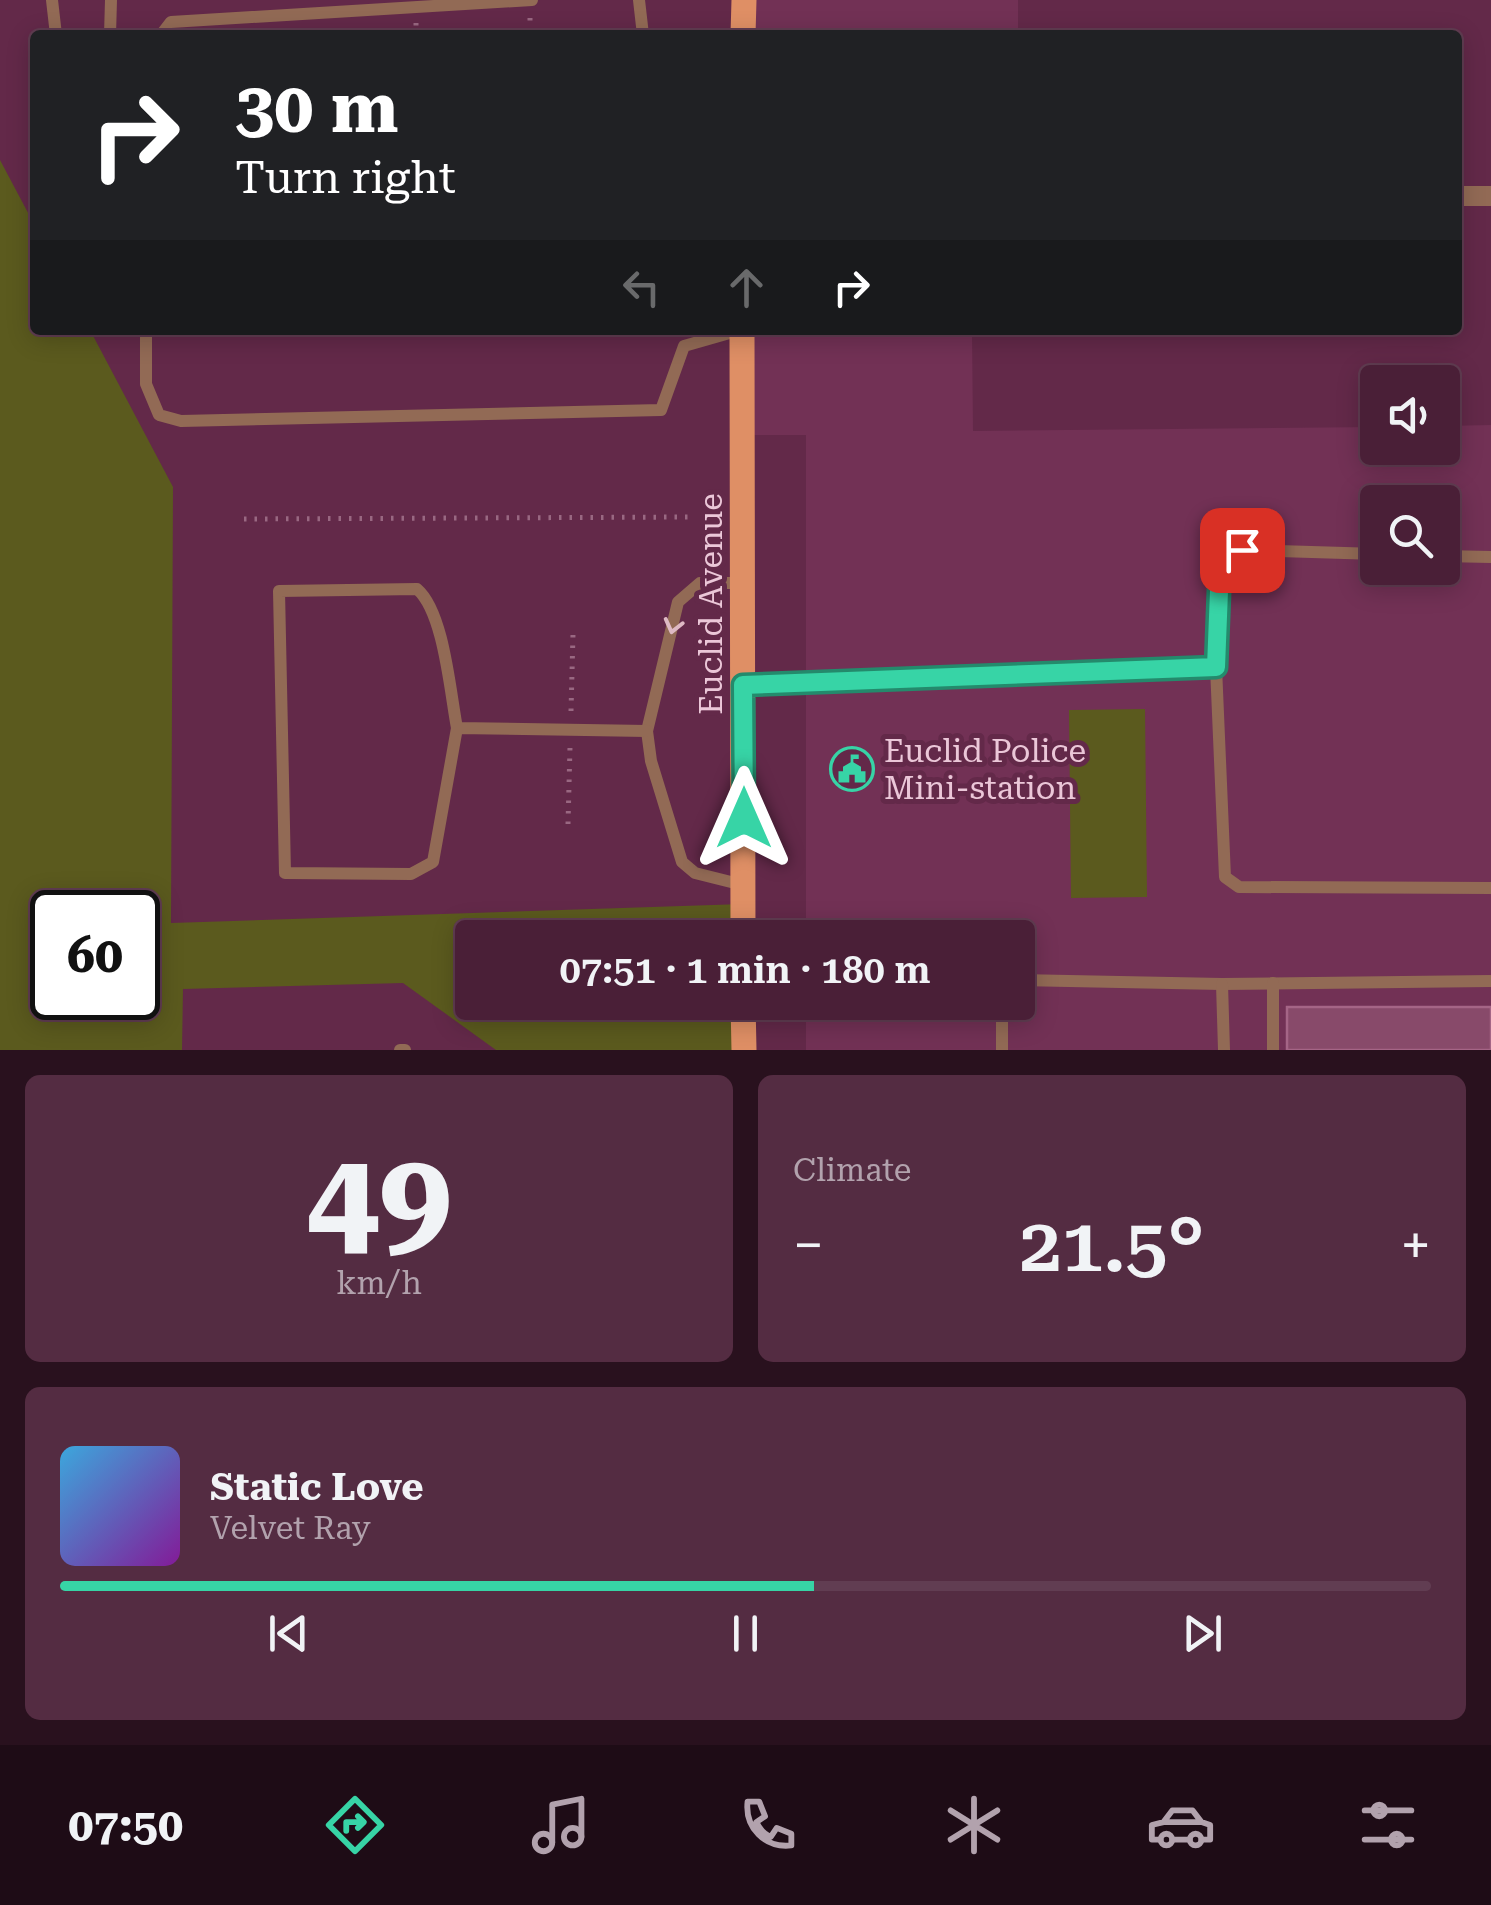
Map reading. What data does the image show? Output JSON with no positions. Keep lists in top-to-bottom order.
{
  "streets": {
    "main road": ["Euclid Avenue"]
  },
  "places": {
    "public building": ["Euclid Police Mini-station"]
  },
  "page": {
    "turn": ["30 m", "Turn right"],
    "limit": "60",
    "trip": "07:51 · 1 min · 180 m",
    "tile": [
      ["49", "km/h"],
      "Climate"
    ],
    "heat": ["−", "21.5°", "+"],
    "song": ["Static Love", "Velvet Ray"],
    "tabs": "07:50"
  }
}
